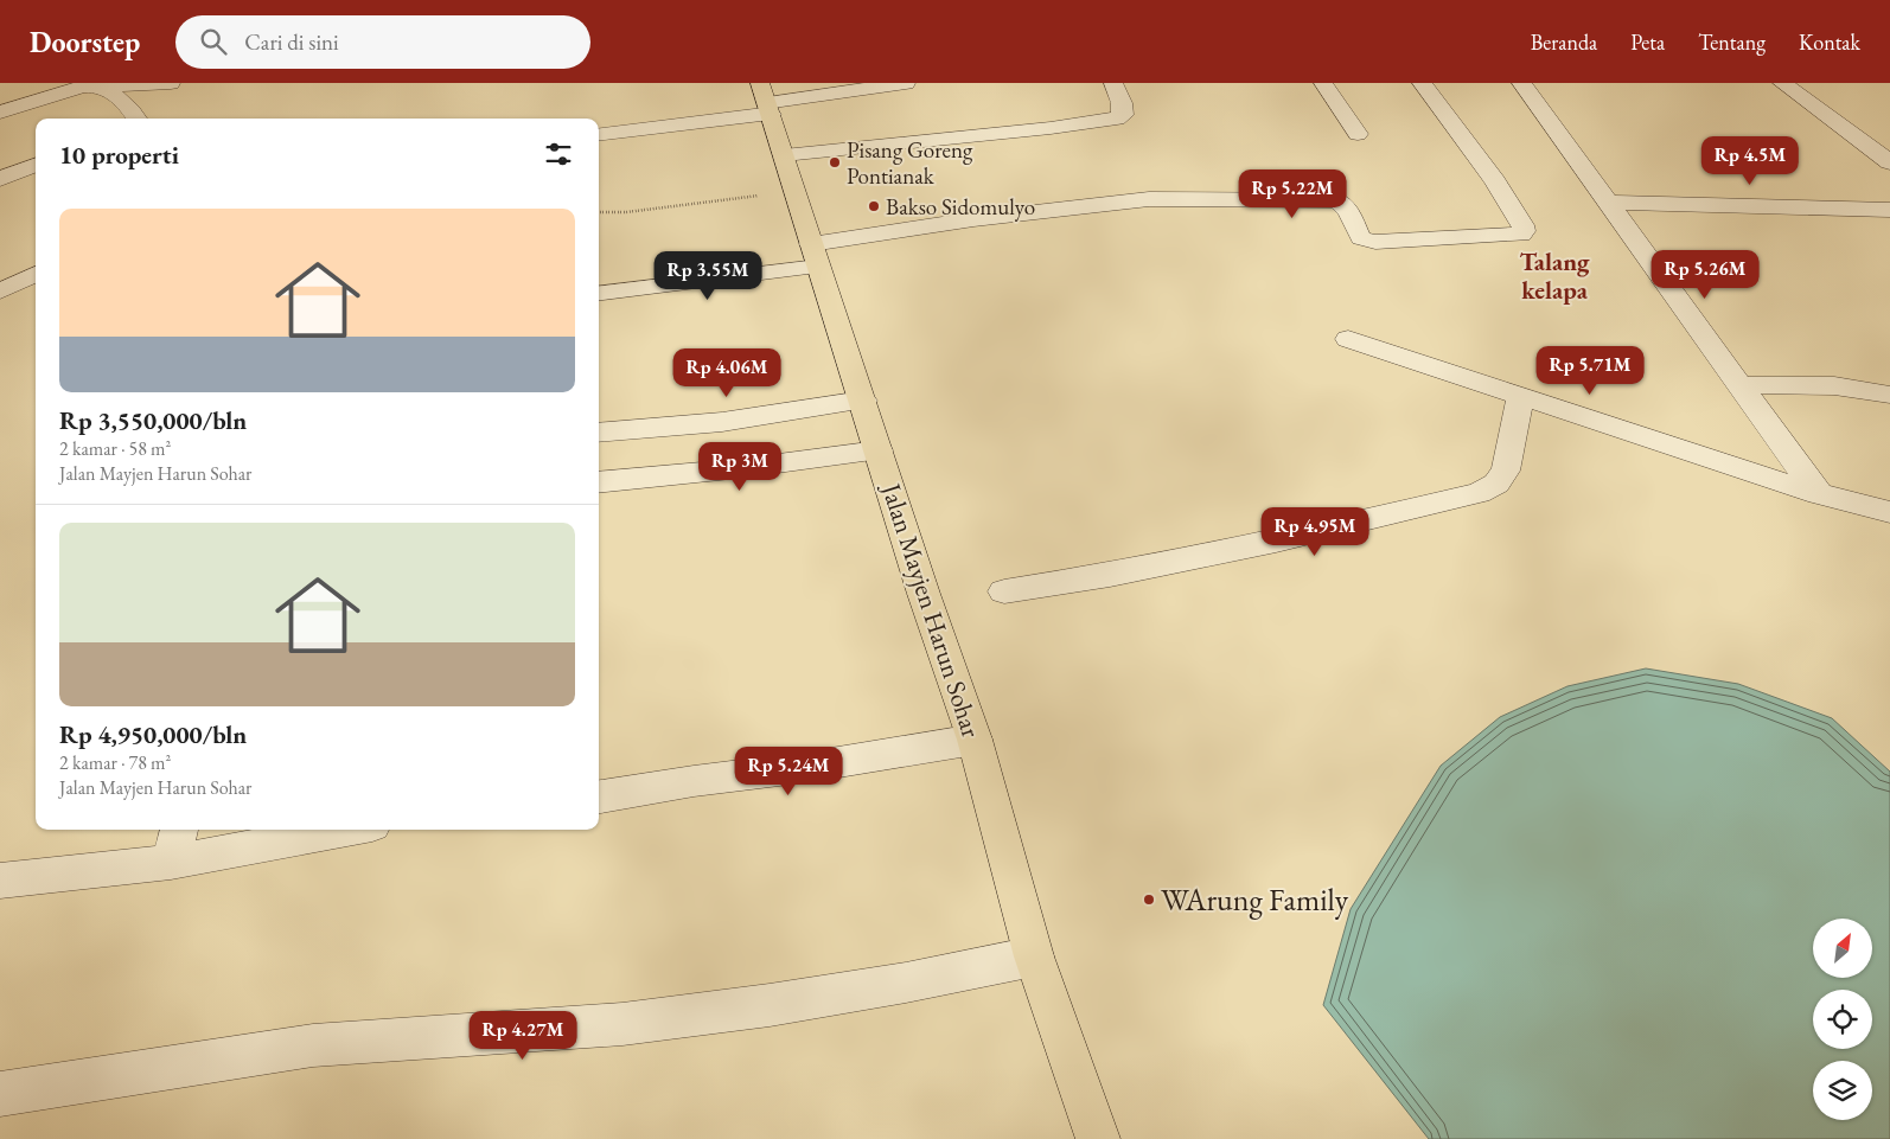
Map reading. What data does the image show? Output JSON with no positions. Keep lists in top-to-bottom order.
{
  "streets": {
    "main road": ["Jalan Mayjen Harun Sohar"]
  },
  "districts": ["Talang kelapa"],
  "places": ["Pisang Goreng Pontianak", "Bakso Sidomulyo", "WArung Family"],
  "north": "top right",
  "page": {
    "header": "Doorstep",
    "search": "Cari di sini",
    "nav": [
      "Beranda",
      "Peta",
      "Tentang",
      "Kontak"
    ],
    "heading": "10 properti",
    "price": [
      "Rp 4.5M",
      "Rp 5.22M",
      "Rp 5.26M",
      "Rp 3.55M",
      "Rp 5.71M",
      "Rp 4.06M",
      "Rp 3M",
      "Rp 4.95M",
      "Rp 5.24M",
      "Rp 4.27M"
    ],
    "list": [
      {
        "name": "Rp 3,550,000/bln",
        "note": "2 kamar · 58 m² · Jalan Mayjen Harun Sohar"
      },
      {
        "name": "Rp 4,950,000/bln",
        "note": "2 kamar · 78 m² · Jalan Mayjen Harun Sohar"
      }
    ]
  }
}
